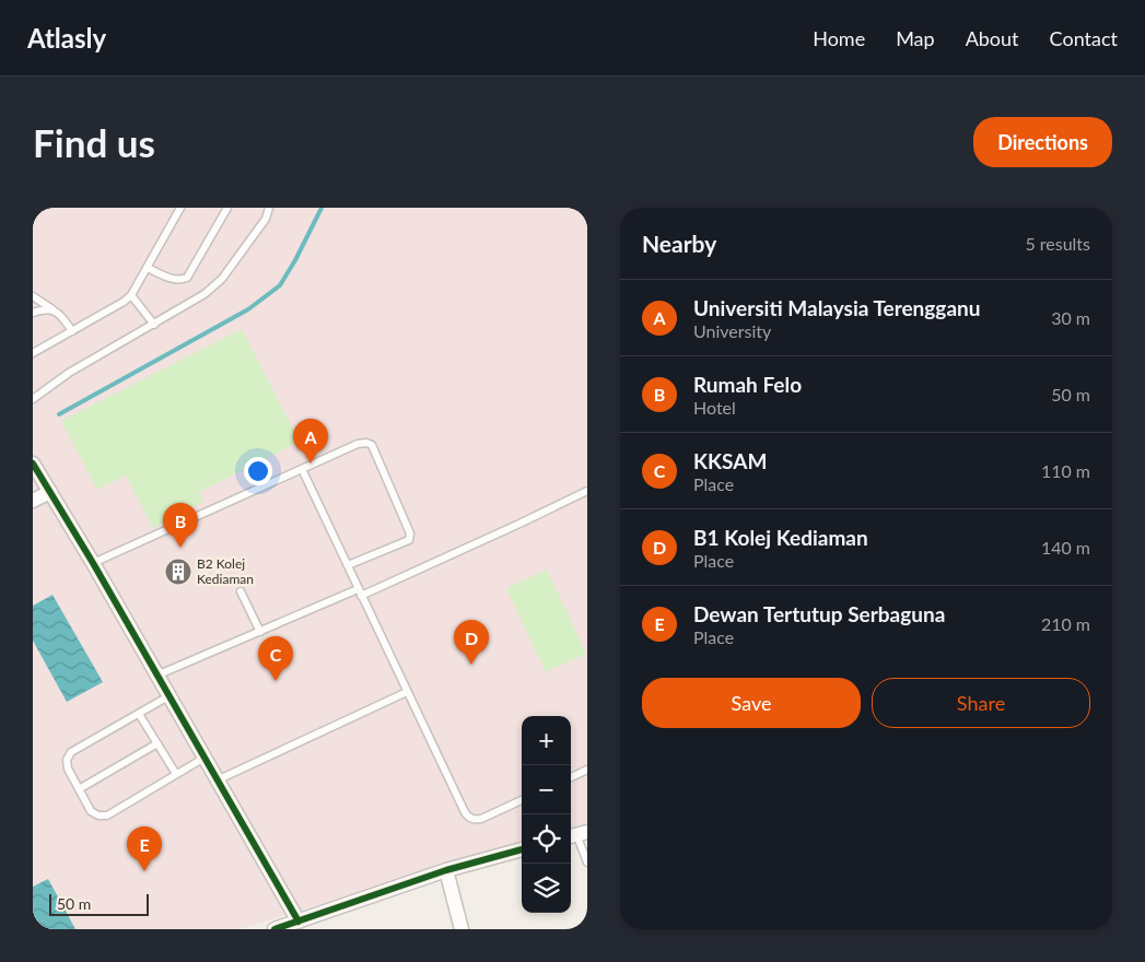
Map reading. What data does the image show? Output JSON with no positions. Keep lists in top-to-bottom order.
{
  "places": {
    "building": ["B2 Kolej Kediaman"]
  },
  "scale_bar": "50 m",
  "page": {
    "header": "Atlasly",
    "nav": [
      "Home",
      "Map",
      "About",
      "Contact"
    ],
    "buttons": [
      "Directions",
      ["Save", "Share"]
    ],
    "title": "Find us",
    "heading": ["Nearby", "5 results"],
    "list": [
      {
        "mark": "A",
        "name": "Universiti Malaysia Terengganu",
        "note": "University",
        "value": "30 m"
      },
      {
        "mark": "B",
        "name": "Rumah Felo",
        "note": "Hotel",
        "value": "50 m"
      },
      {
        "mark": "C",
        "name": "KKSAM",
        "note": "Place",
        "value": "110 m"
      },
      {
        "mark": "D",
        "name": "B1 Kolej Kediaman",
        "note": "Place",
        "value": "140 m"
      },
      {
        "mark": "E",
        "name": "Dewan Tertutup Serbaguna",
        "note": "Place",
        "value": "210 m"
      }
    ],
    "pins": [
      "A",
      "B",
      "D",
      "C",
      "E"
    ],
    "map_buttons": ["+", "−"],
    "scale": "50 m"
  }
}
